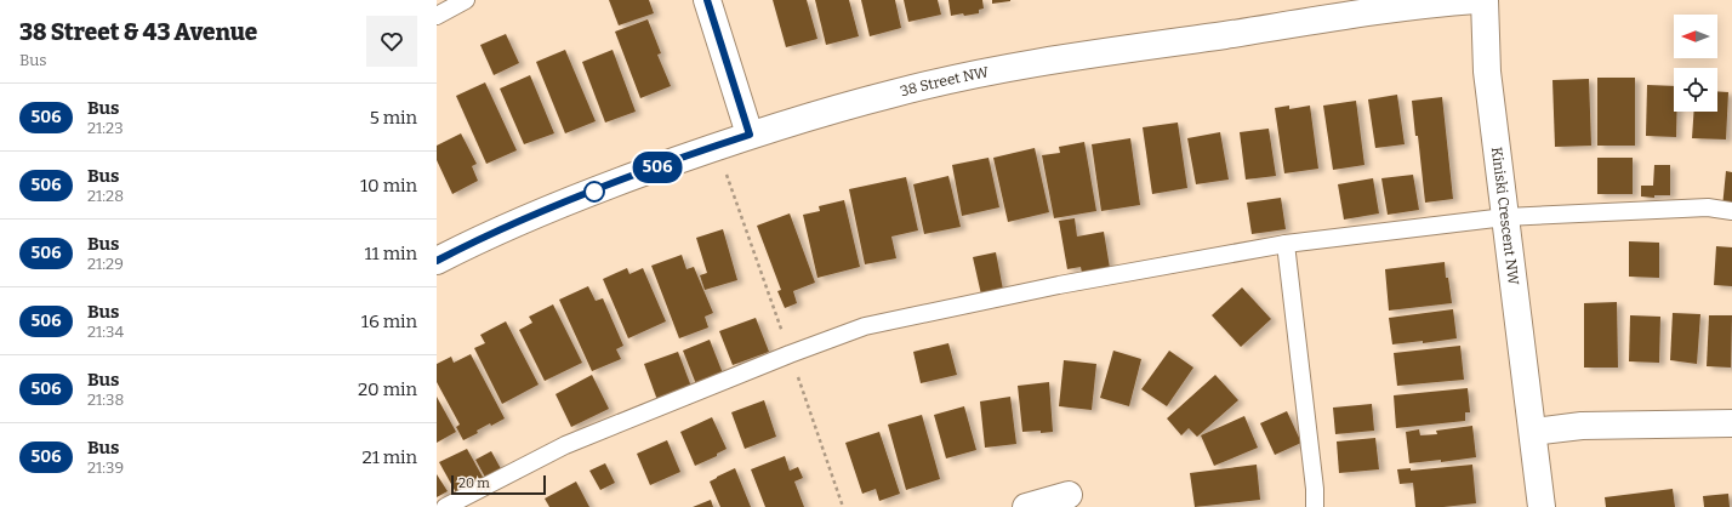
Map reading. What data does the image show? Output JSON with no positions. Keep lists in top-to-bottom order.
{
  "streets": {
    "street": ["38 Street NW", "Kiniski Crescent NW"]
  },
  "lines": ["bus line 506"],
  "scale_bar": "20 m",
  "north": "left",
  "page": {
    "heading": ["38 Street & 43 Avenue", "Bus"],
    "on_map": "506",
    "list": [
      {
        "mark": "506",
        "name": "Bus",
        "note": "21:23",
        "value": "5 min"
      },
      {
        "mark": "506",
        "name": "Bus",
        "note": "21:28",
        "value": "10 min"
      },
      {
        "mark": "506",
        "name": "Bus",
        "note": "21:29",
        "value": "11 min"
      },
      {
        "mark": "506",
        "name": "Bus",
        "note": "21:34",
        "value": "16 min"
      },
      {
        "mark": "506",
        "name": "Bus",
        "note": "21:38",
        "value": "20 min"
      },
      {
        "mark": "506",
        "name": "Bus",
        "note": "21:39",
        "value": "21 min"
      }
    ],
    "scale": "20 m"
  }
}
